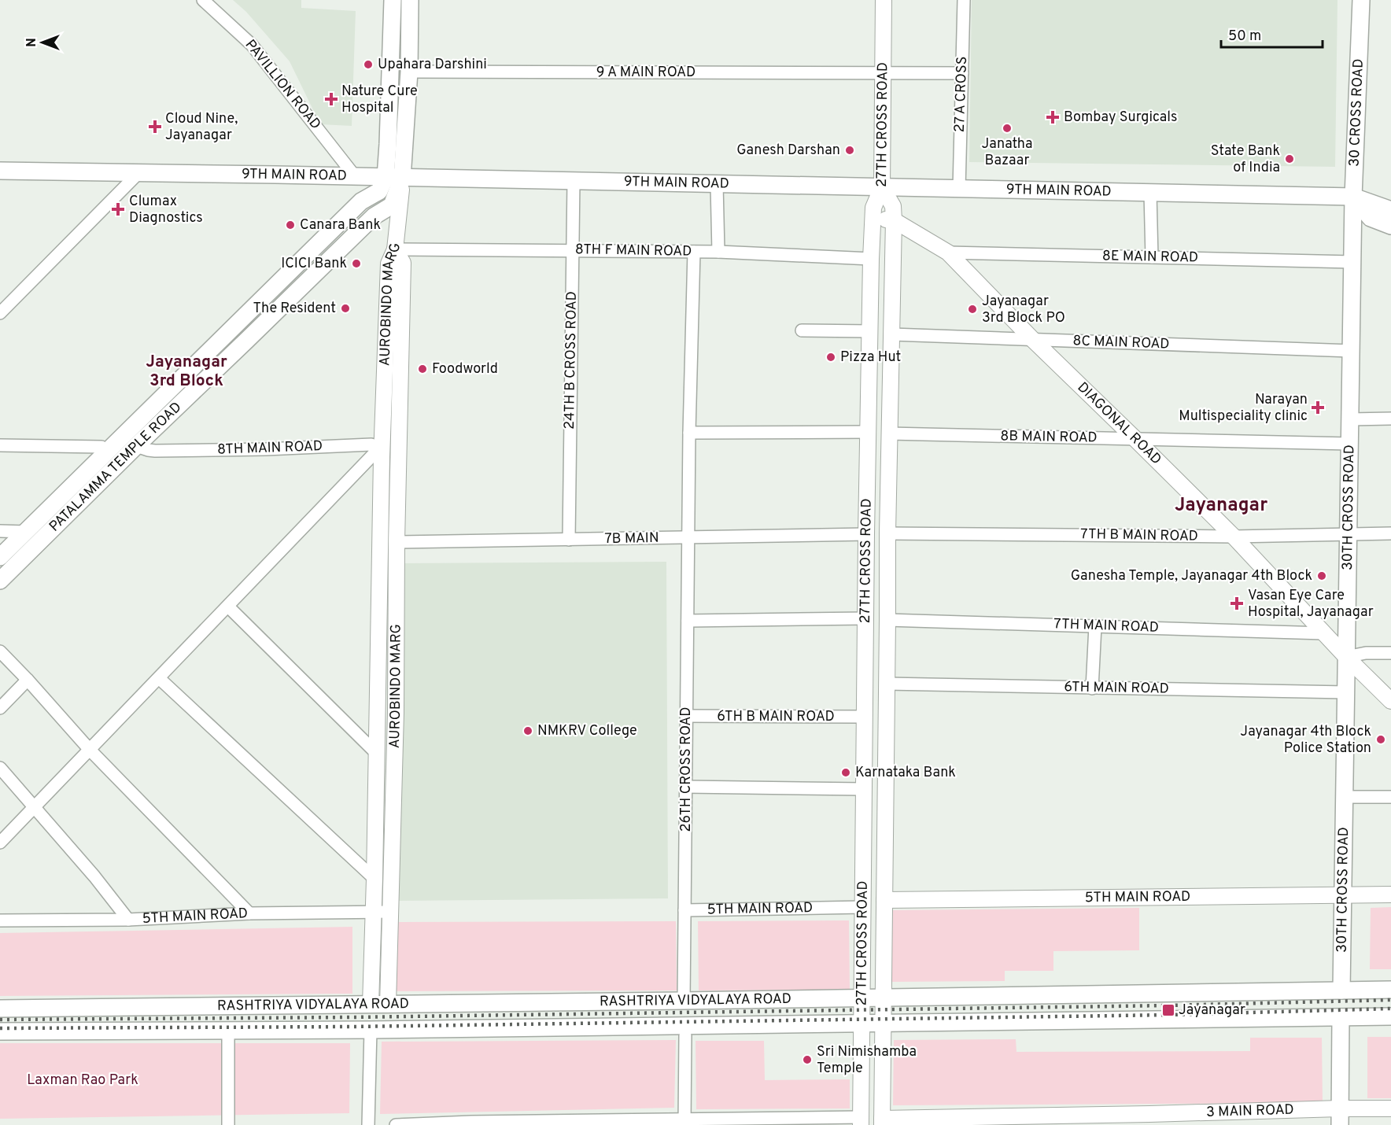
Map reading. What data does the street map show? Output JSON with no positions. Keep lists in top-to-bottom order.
{
  "streets": {
    "main road": [
      "30 CROSS ROAD",
      "9TH MAIN ROAD",
      "PATALAMMA TEMPLE ROAD",
      "30TH CROSS ROAD",
      "RASHTRIYA VIDYALAYA ROAD"
    ],
    "street": [
      "9 A MAIN ROAD",
      "PAVILLION ROAD",
      "27 A CROSS",
      "27TH CROSS ROAD",
      "8TH F MAIN ROAD",
      "8E MAIN ROAD",
      "AUROBINDO MARG",
      "8C MAIN ROAD",
      "24TH B CROSS ROAD",
      "DIAGONAL ROAD",
      "8B MAIN ROAD",
      "8TH MAIN ROAD",
      "7TH B MAIN ROAD",
      "7B MAIN",
      "7TH MAIN ROAD",
      "6TH MAIN ROAD",
      "6TH B MAIN ROAD",
      "26TH CROSS ROAD",
      "5TH MAIN ROAD",
      "3 MAIN ROAD"
    ]
  },
  "crossings": [
    ["9 A MAIN ROAD", "27 A CROSS"],
    ["9 A MAIN ROAD", "27TH CROSS ROAD"],
    ["9 A MAIN ROAD", "PATALAMMA TEMPLE ROAD"],
    ["PAVILLION ROAD", "9TH MAIN ROAD"],
    ["27 A CROSS", "9TH MAIN ROAD"],
    ["30 CROSS ROAD", "9TH MAIN ROAD"],
    ["30 CROSS ROAD", "30TH CROSS ROAD"],
    ["27TH CROSS ROAD", "9TH MAIN ROAD"],
    ["27TH CROSS ROAD", "8TH F MAIN ROAD"],
    ["27TH CROSS ROAD", "8C MAIN ROAD"],
    ["27TH CROSS ROAD", "DIAGONAL ROAD"],
    ["27TH CROSS ROAD", "8B MAIN ROAD"],
    ["27TH CROSS ROAD", "7TH B MAIN ROAD"],
    ["27TH CROSS ROAD", "7B MAIN"],
    ["27TH CROSS ROAD", "7TH MAIN ROAD"],
    ["27TH CROSS ROAD", "6TH MAIN ROAD"],
    ["27TH CROSS ROAD", "6TH B MAIN ROAD"],
    ["27TH CROSS ROAD", "5TH MAIN ROAD"],
    ["27TH CROSS ROAD", "RASHTRIYA VIDYALAYA ROAD"],
    ["27TH CROSS ROAD", "3 MAIN ROAD"],
    ["9TH MAIN ROAD", "24TH B CROSS ROAD"],
    ["9TH MAIN ROAD", "PATALAMMA TEMPLE ROAD"],
    ["9TH MAIN ROAD", "30TH CROSS ROAD"],
    ["8TH F MAIN ROAD", "AUROBINDO MARG"],
    ["8TH F MAIN ROAD", "24TH B CROSS ROAD"],
    ["8TH F MAIN ROAD", "26TH CROSS ROAD"],
    ["8E MAIN ROAD", "DIAGONAL ROAD"],
    ["8E MAIN ROAD", "30TH CROSS ROAD"],
    ["AUROBINDO MARG", "8TH MAIN ROAD"],
    ["AUROBINDO MARG", "7B MAIN"],
    ["AUROBINDO MARG", "5TH MAIN ROAD"],
    ["AUROBINDO MARG", "RASHTRIYA VIDYALAYA ROAD"],
    ["8C MAIN ROAD", "DIAGONAL ROAD"],
    ["8C MAIN ROAD", "30TH CROSS ROAD"],
    ["24TH B CROSS ROAD", "7B MAIN"],
    ["DIAGONAL ROAD", "8B MAIN ROAD"],
    ["DIAGONAL ROAD", "30TH CROSS ROAD"],
    ["DIAGONAL ROAD", "7TH B MAIN ROAD"],
    ["DIAGONAL ROAD", "7TH MAIN ROAD"],
    ["8B MAIN ROAD", "30TH CROSS ROAD"],
    ["8TH MAIN ROAD", "PATALAMMA TEMPLE ROAD"],
    ["30TH CROSS ROAD", "7TH B MAIN ROAD"],
    ["30TH CROSS ROAD", "6TH MAIN ROAD"],
    ["30TH CROSS ROAD", "5TH MAIN ROAD"],
    ["30TH CROSS ROAD", "RASHTRIYA VIDYALAYA ROAD"],
    ["7B MAIN", "26TH CROSS ROAD"],
    ["6TH B MAIN ROAD", "26TH CROSS ROAD"],
    ["26TH CROSS ROAD", "5TH MAIN ROAD"],
    ["26TH CROSS ROAD", "RASHTRIYA VIDYALAYA ROAD"]
  ],
  "districts": ["Jayanagar 3rd Block", "Jayanagar"],
  "parks": ["Laxman Rao Park"],
  "places": {
    "other": [
      "Upahara Darshini",
      "Janatha Bazaar",
      "Ganesh Darshan",
      "State Bank of India",
      "Canara Bank",
      "ICICI Bank",
      "The Resident",
      "Jayanagar 3rd Block PO",
      "Pizza Hut",
      "Foodworld",
      "Ganesha Temple, Jayanagar 4th Block",
      "NMKRV College",
      "Jayanagar 4th Block Police Station",
      "Karnataka Bank",
      "Sri Nimishamba Temple"
    ],
    "health": [
      "Nature Cure Hospital",
      "Bombay Surgicals",
      "Cloud Nine, Jayanagar",
      "Clumax Diagnostics",
      "Narayan Multispeciality clinic",
      "Vasan Eye Care Hospital, Jayanagar"
    ],
    "transit": ["Jayanagar"]
  },
  "scale_bar": "50 m",
  "north": "left"
}
